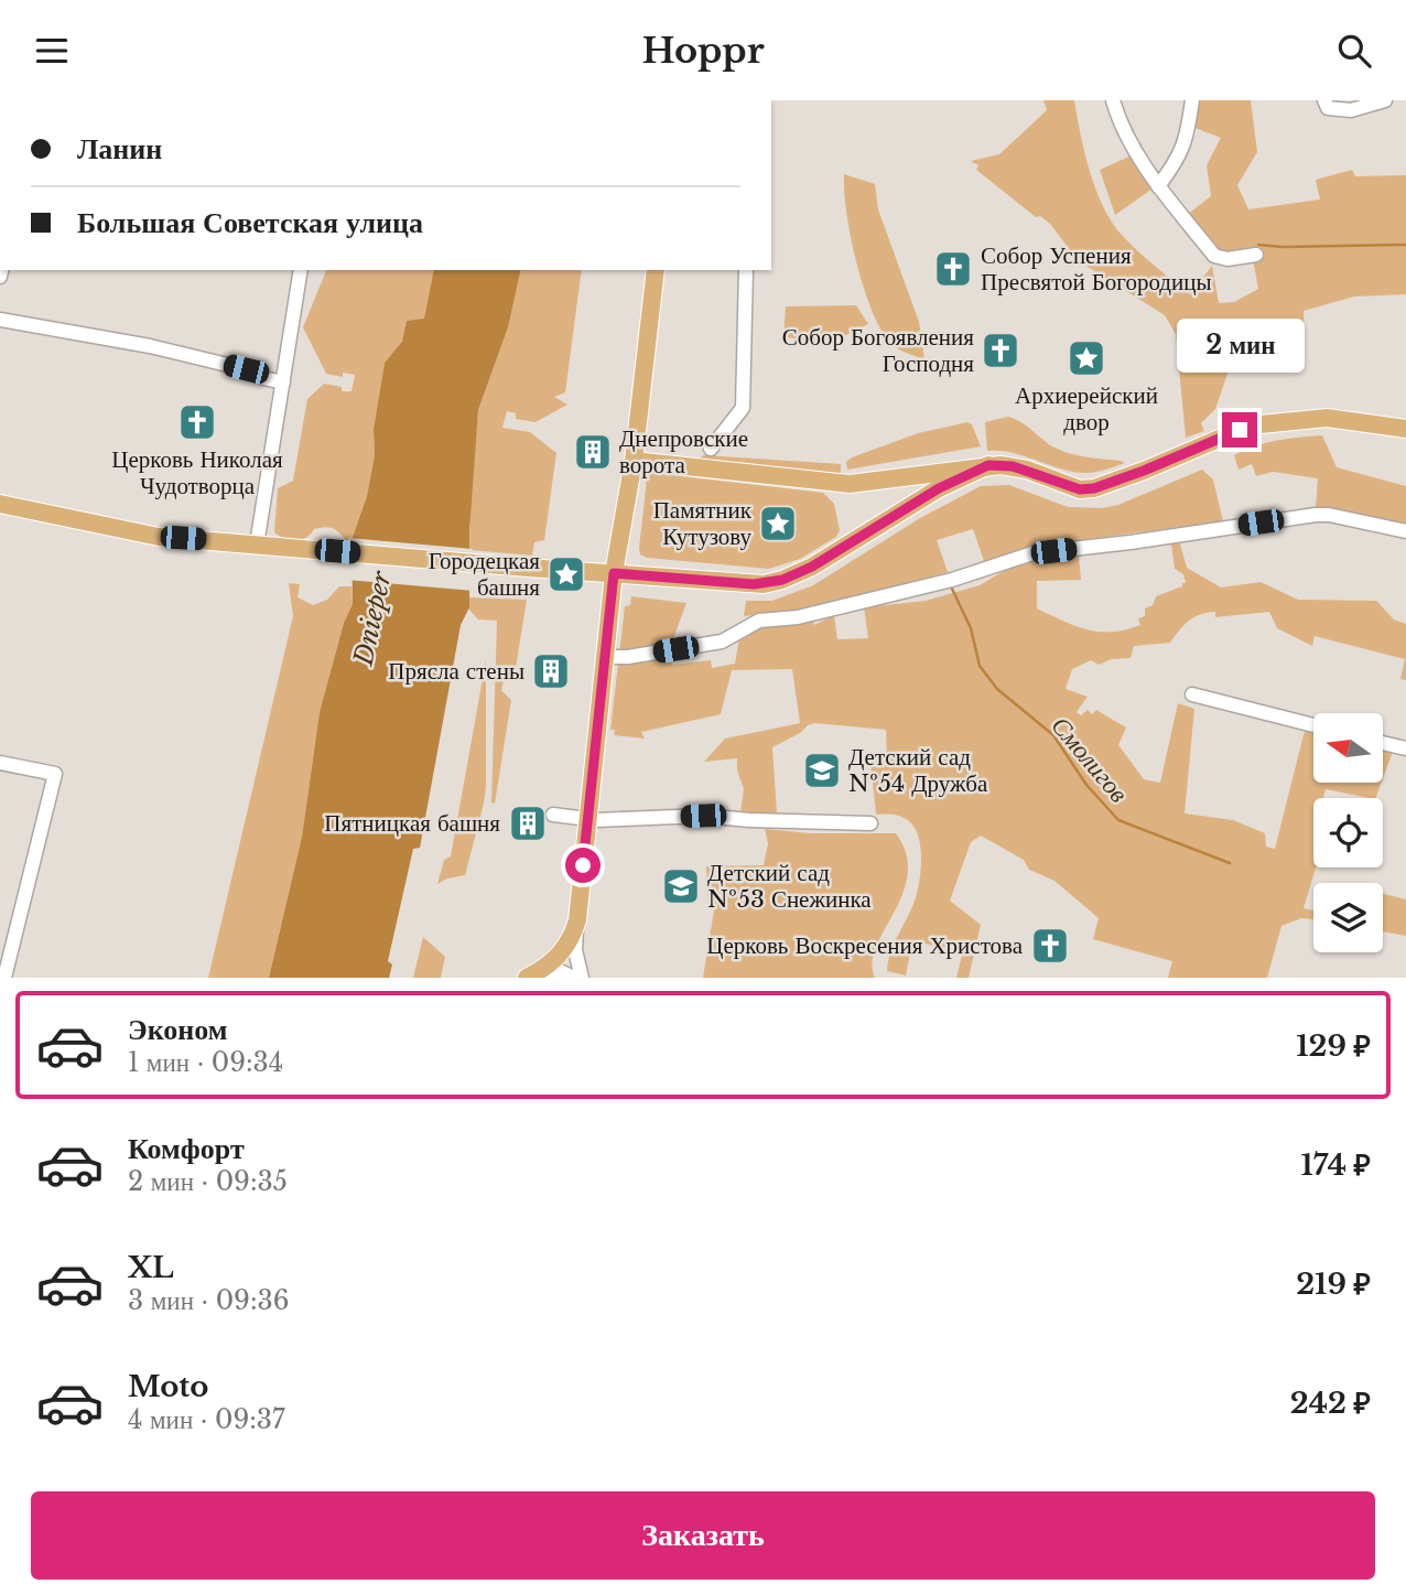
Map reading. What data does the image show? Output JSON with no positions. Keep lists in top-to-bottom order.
{
  "water": ["Dnieper", "Смолигов"],
  "places": {
    "church": [
      "Собор Успения Пресвятой Богородицы",
      "Собор Богоявления Господня",
      "Церковь Николая Чудотворца",
      "Церковь Воскресения Христова"
    ],
    "place": ["Архиерейский двор", "Памятник Кутузову", "Городецкая башня"],
    "building": ["Днепровские ворота", "Прясла стены", "Пятницкая башня"],
    "school or university": ["Детский сад №54 Дружба", "Детский сад №53 Снежинка"]
  },
  "north": "left",
  "page": {
    "header": "Hoppr",
    "banner": ["Ланин", "Большая Советская улица"],
    "bubble": "2 мин",
    "list": [
      {
        "name": "Эконом",
        "note": "1 мин · 09:34",
        "value": "129 ₽"
      },
      {
        "name": "Комфорт",
        "note": "2 мин · 09:35",
        "value": "174 ₽"
      },
      {
        "name": "XL",
        "note": "3 мин · 09:36",
        "value": "219 ₽"
      },
      {
        "name": "Moto",
        "note": "4 мин · 09:37",
        "value": "242 ₽"
      }
    ],
    "buttons": "Заказать"
  }
}
